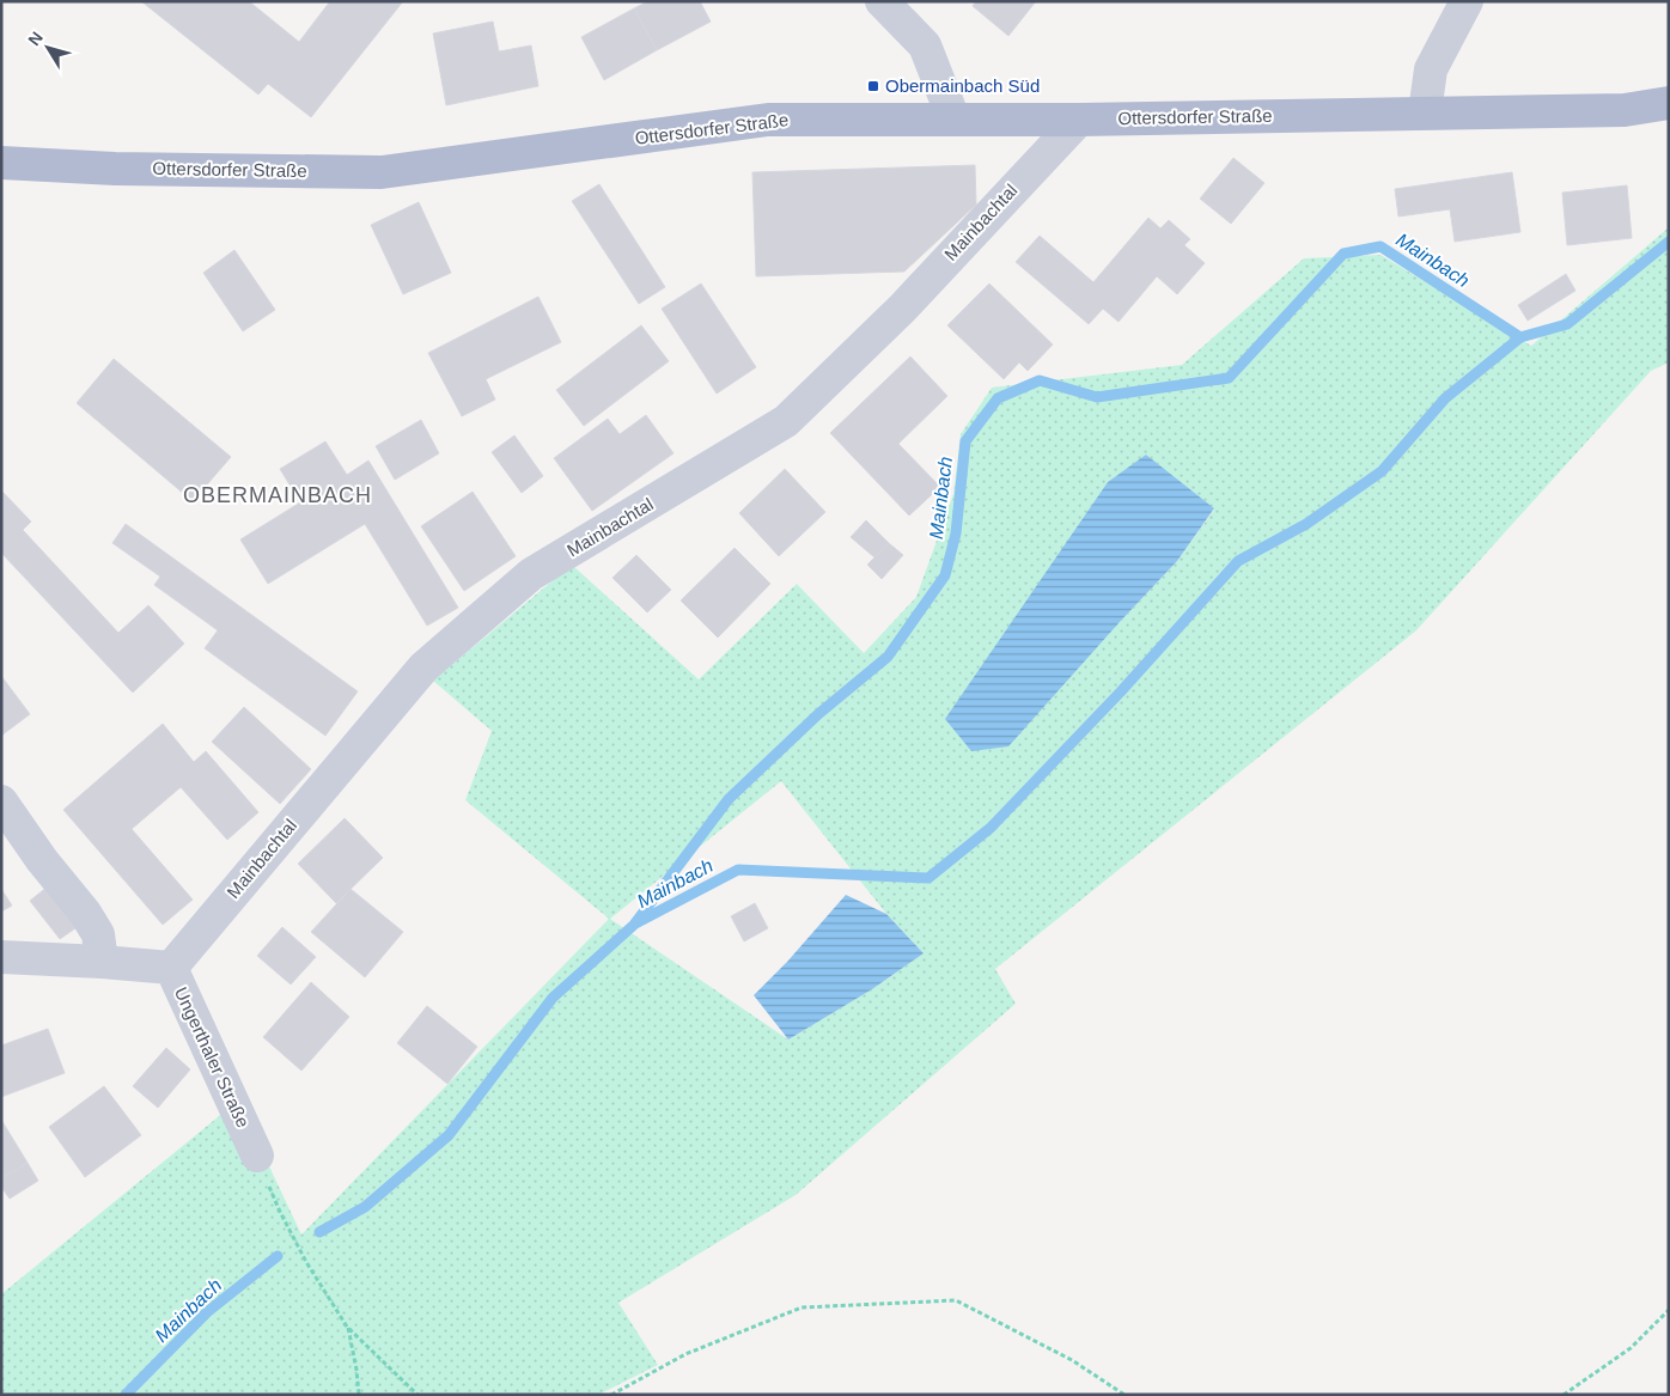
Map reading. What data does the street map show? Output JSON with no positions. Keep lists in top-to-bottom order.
{
  "streets": {
    "main road": ["Ottersdorfer Straße"],
    "street": ["Mainbachtal", "Ungerthaler Straße"]
  },
  "crossings": [
    ["Ottersdorfer Straße", "Mainbachtal"],
    ["Mainbachtal", "Ungerthaler Straße"]
  ],
  "districts": ["OBERMAINBACH"],
  "water": ["Mainbach"],
  "places": {
    "transit": ["Obermainbach Süd"]
  },
  "north": "top left"
}
